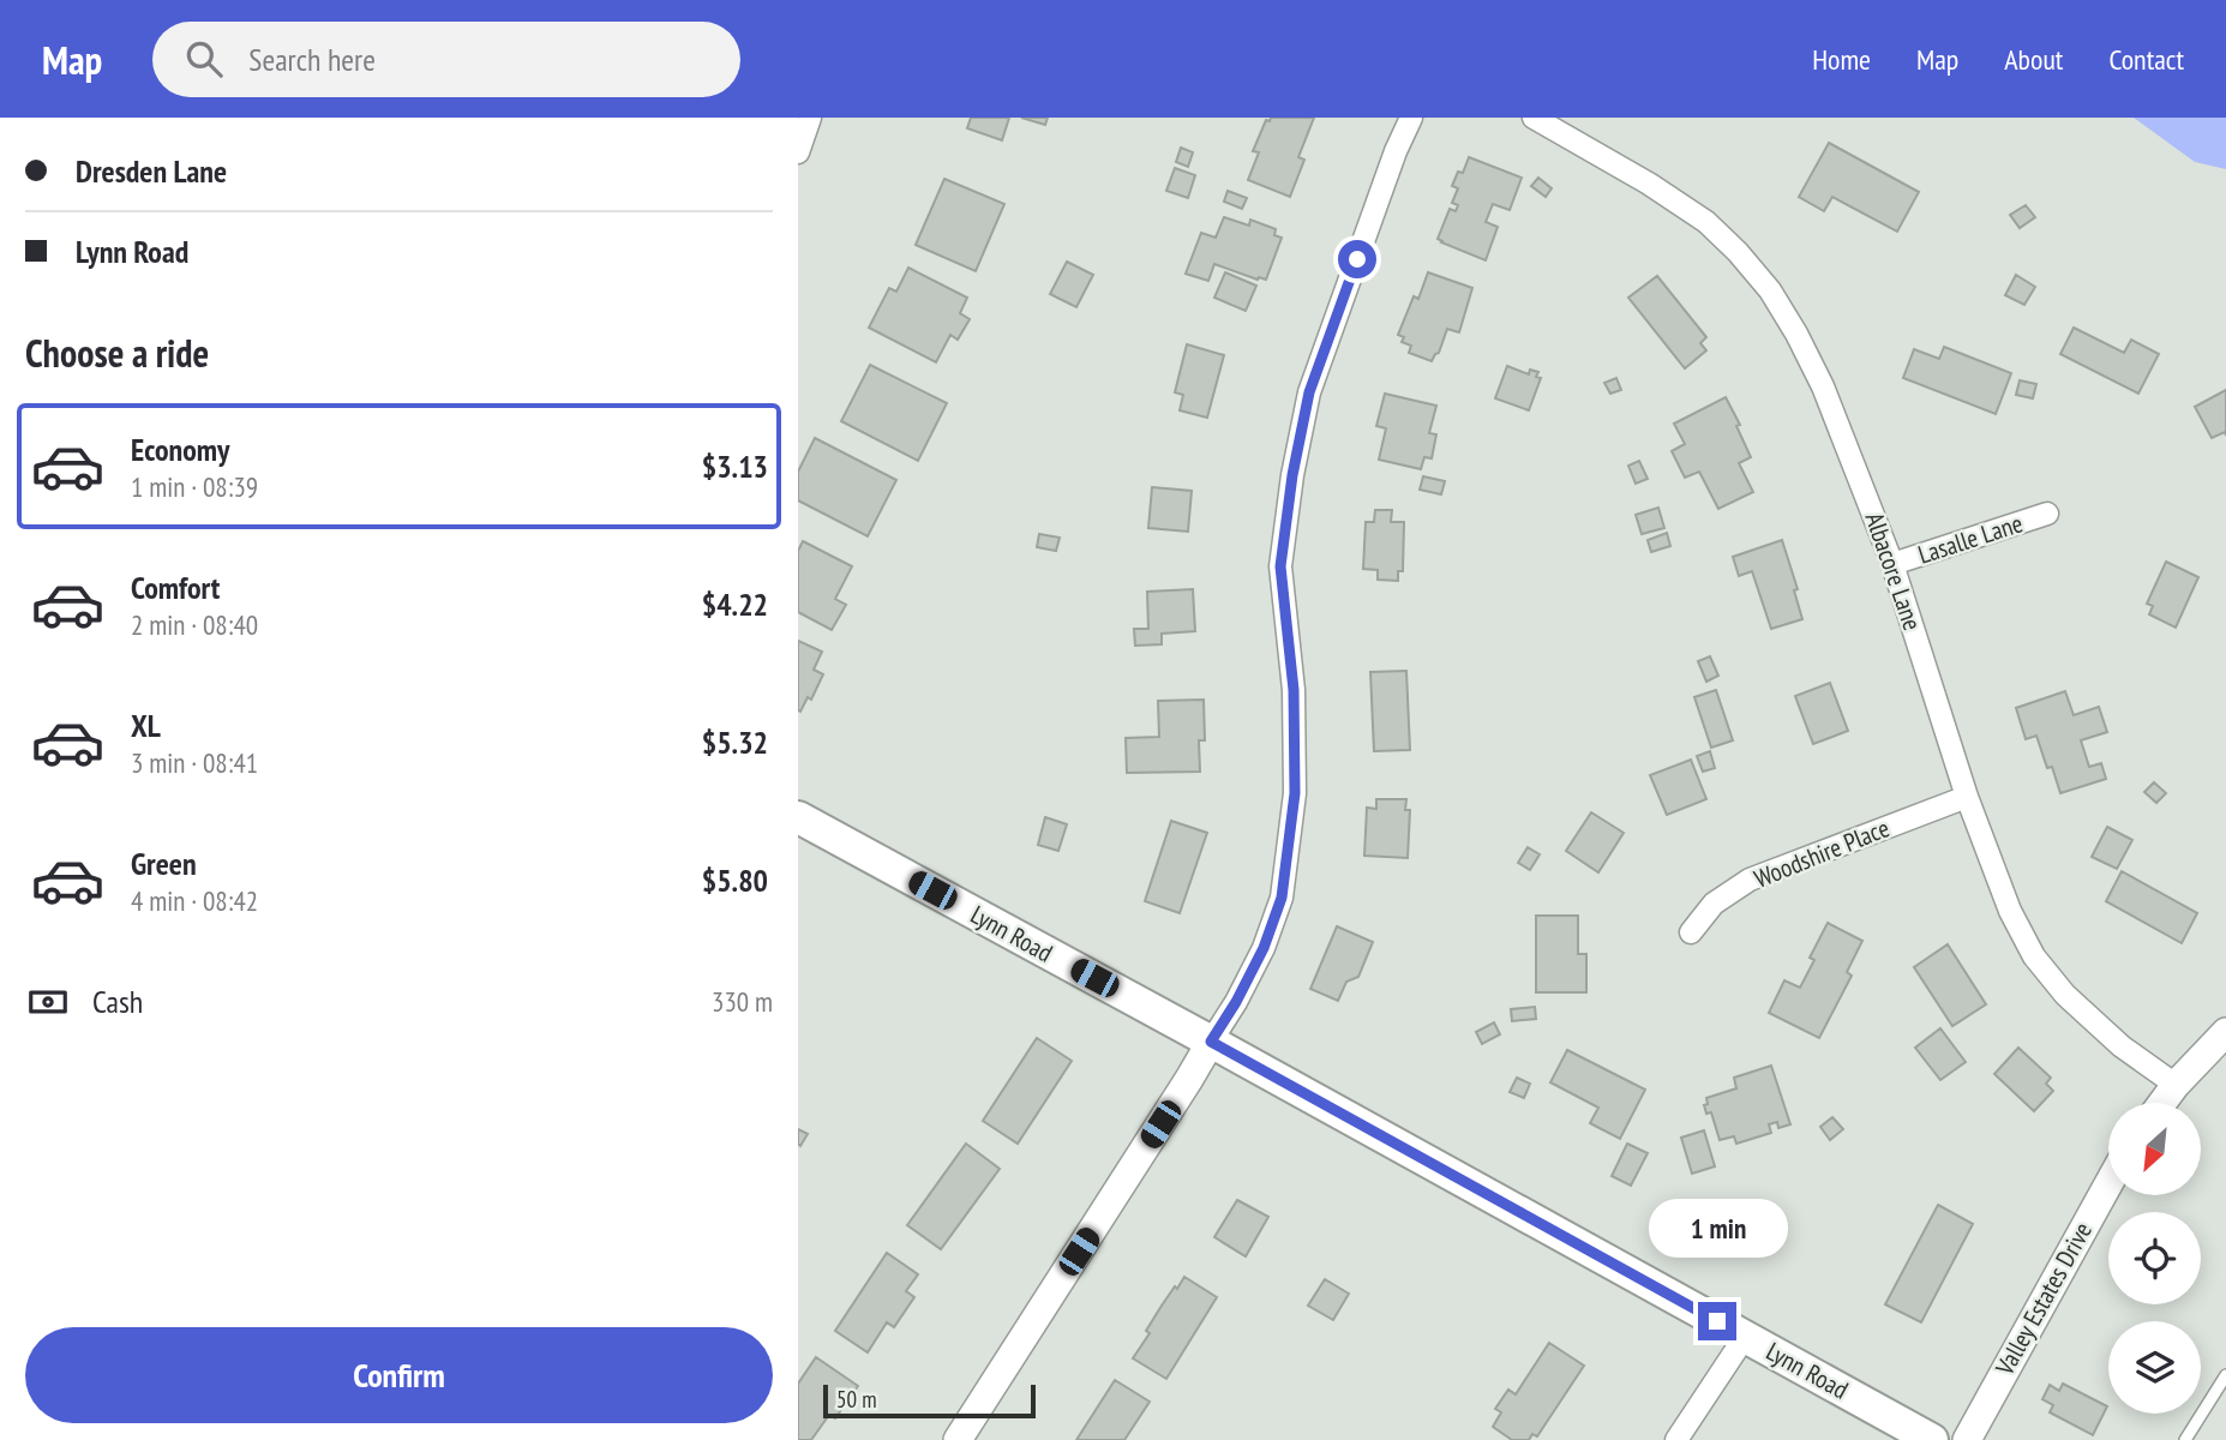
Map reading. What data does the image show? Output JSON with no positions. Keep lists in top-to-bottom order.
{
  "streets": {
    "main road": ["Lynn Road"],
    "street": [
      "Lasalle Lane",
      "Albacore Lane",
      "Woodshire Place",
      "Valley Estates Drive"
    ]
  },
  "crossings": [
    ["Lasalle Lane", "Albacore Lane"],
    ["Albacore Lane", "Woodshire Place"]
  ],
  "scale_bar": "50 m",
  "north": "bottom left",
  "page": {
    "header": "Map",
    "search": "Search here",
    "nav": [
      "Home",
      "Map",
      "About",
      "Contact"
    ],
    "banner": ["Dresden Lane", "Lynn Road"],
    "heading": "Choose a ride",
    "list": [
      {
        "name": "Economy",
        "note": "1 min · 08:39",
        "value": "$3.13"
      },
      {
        "name": "Comfort",
        "note": "2 min · 08:40",
        "value": "$4.22"
      },
      {
        "name": "XL",
        "note": "3 min · 08:41",
        "value": "$5.32"
      },
      {
        "name": "Green",
        "note": "4 min · 08:42",
        "value": "$5.80"
      }
    ],
    "pay": ["Cash", "330 m"],
    "bubble": "1 min",
    "buttons": "Confirm",
    "scale": "50 m"
  }
}
